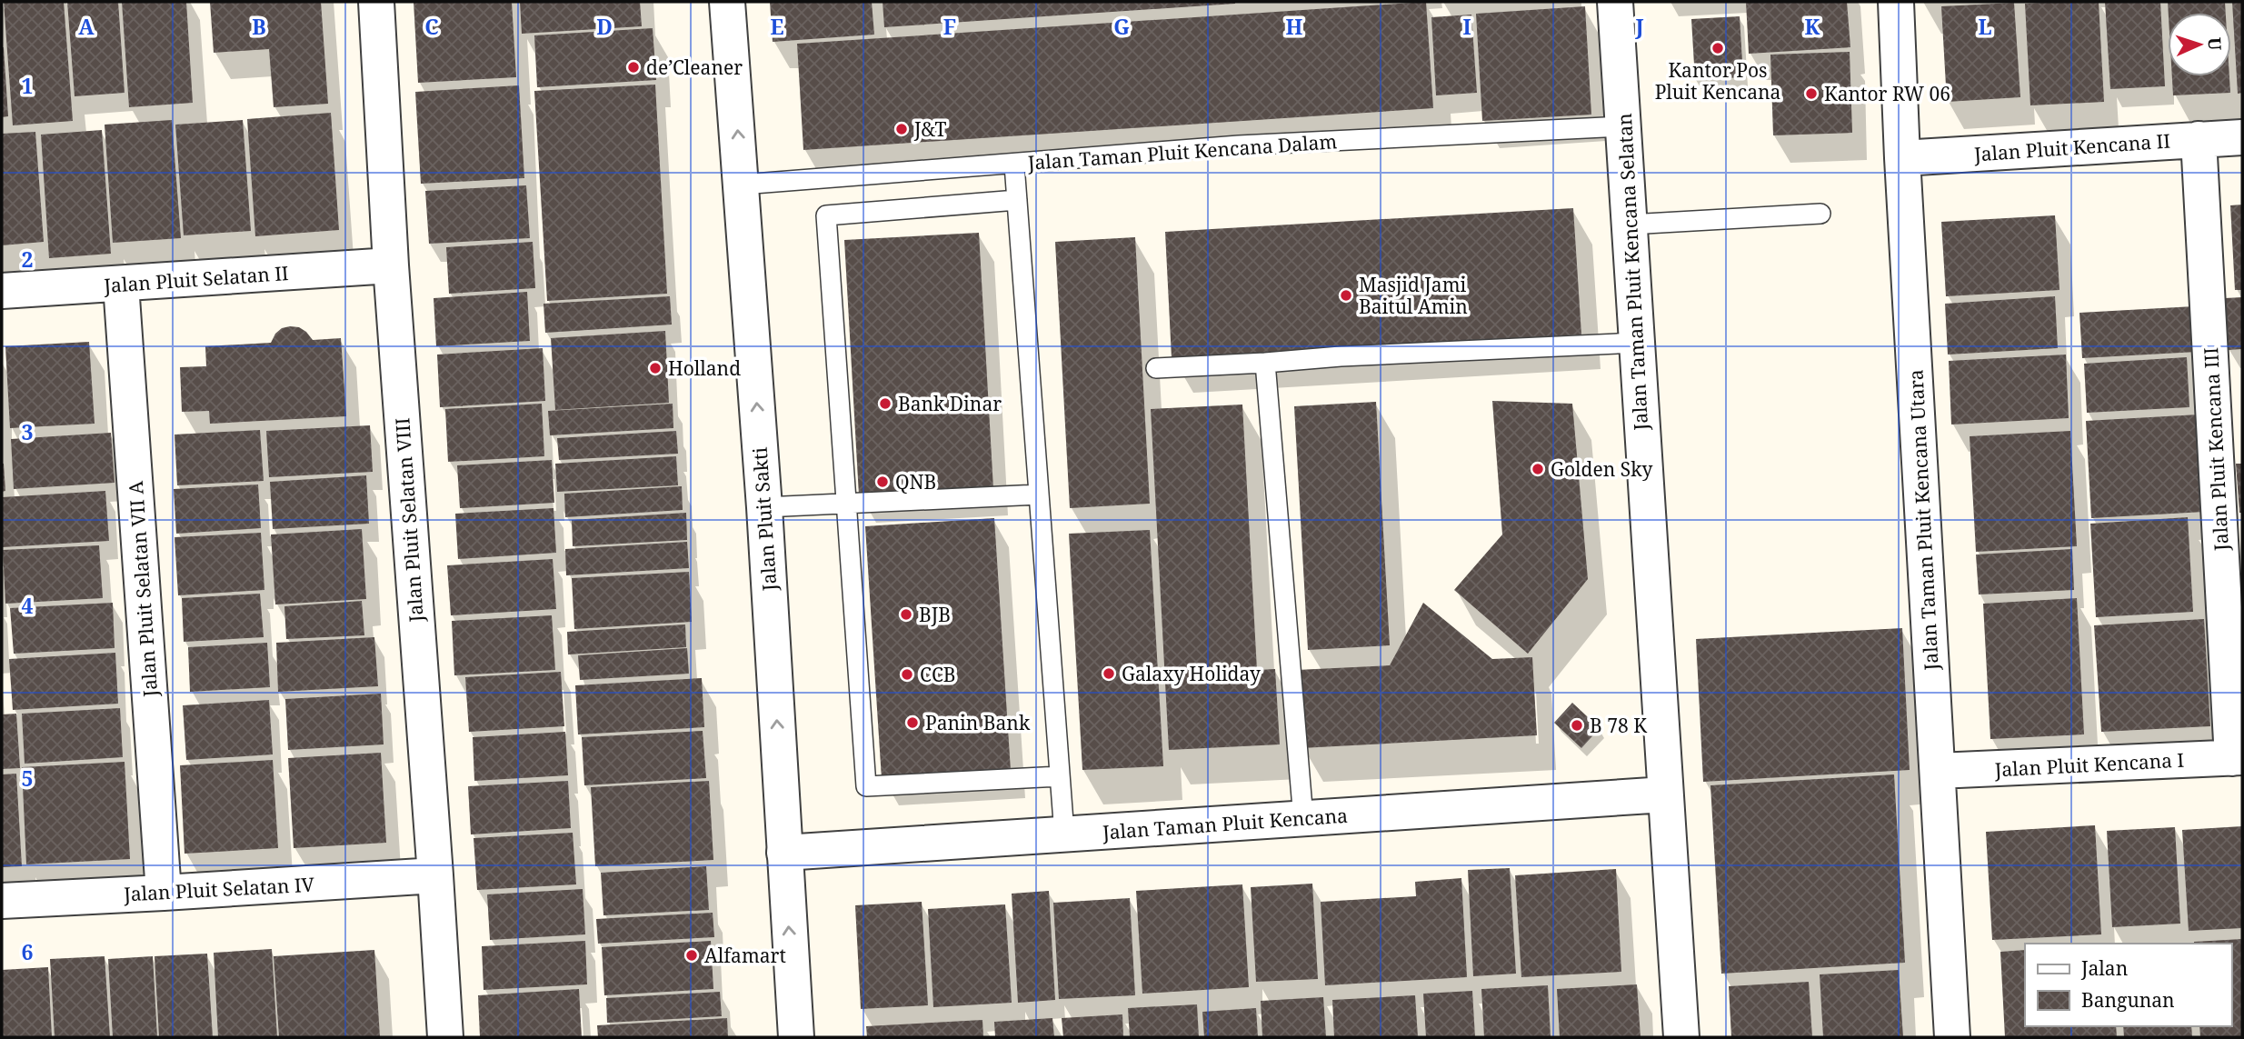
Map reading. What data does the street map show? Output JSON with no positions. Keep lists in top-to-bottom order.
{
  "streets": {
    "street": [
      "Jalan Pluit Kencana II",
      "Jalan Taman Pluit Kencana Selatan",
      "Jalan Pluit Selatan II",
      "Jalan Pluit Kencana III",
      "Jalan Pluit Sakti",
      "Jalan Pluit Selatan VIII",
      "Jalan Taman Pluit Kencana Utara",
      "Jalan Pluit Selatan VII A",
      "Jalan Pluit Kencana I",
      "Jalan Taman Pluit Kencana",
      "Jalan Pluit Selatan IV"
    ],
    "lane": ["Jalan Taman Pluit Kencana Dalam"]
  },
  "crossings": [
    ["Jalan Pluit Kencana II", "Jalan Pluit Kencana III"],
    ["Jalan Pluit Kencana II", "Jalan Taman Pluit Kencana Utara"],
    ["Jalan Taman Pluit Kencana Dalam", "Jalan Taman Pluit Kencana Selatan"],
    ["Jalan Taman Pluit Kencana Dalam", "Jalan Pluit Sakti"],
    ["Jalan Taman Pluit Kencana Selatan", "Jalan Taman Pluit Kencana"],
    ["Jalan Pluit Selatan II", "Jalan Pluit Selatan VIII"],
    ["Jalan Pluit Selatan II", "Jalan Pluit Selatan VII A"],
    ["Jalan Pluit Kencana III", "Jalan Pluit Kencana I"],
    ["Jalan Pluit Sakti", "Jalan Taman Pluit Kencana"],
    ["Jalan Pluit Selatan VIII", "Jalan Pluit Selatan IV"],
    ["Jalan Taman Pluit Kencana Utara", "Jalan Pluit Kencana I"],
    ["Jalan Pluit Selatan VII A", "Jalan Pluit Selatan IV"]
  ],
  "one_way": ["Jalan Pluit Sakti"],
  "places": [
    "Kantor Pos Pluit Kencana",
    "de’Cleaner",
    "Kantor RW 06",
    "J&T",
    "Masjid Jami Baitul Amin",
    "Holland",
    "Bank Dinar",
    "Golden Sky",
    "QNB",
    "BJB",
    "Galaxy Holiday",
    "CCB",
    "Panin Bank",
    "B 78 K",
    "Alfamart"
  ],
  "legend": ["Jalan", "Bangunan"],
  "north": "right",
  "grid": {
    "columns": [
      "A",
      "B",
      "C",
      "D",
      "E",
      "F",
      "G",
      "H",
      "I",
      "J",
      "K",
      "L"
    ],
    "rows": [
      "1",
      "2",
      "3",
      "4",
      "5",
      "6"
    ]
  }
}
